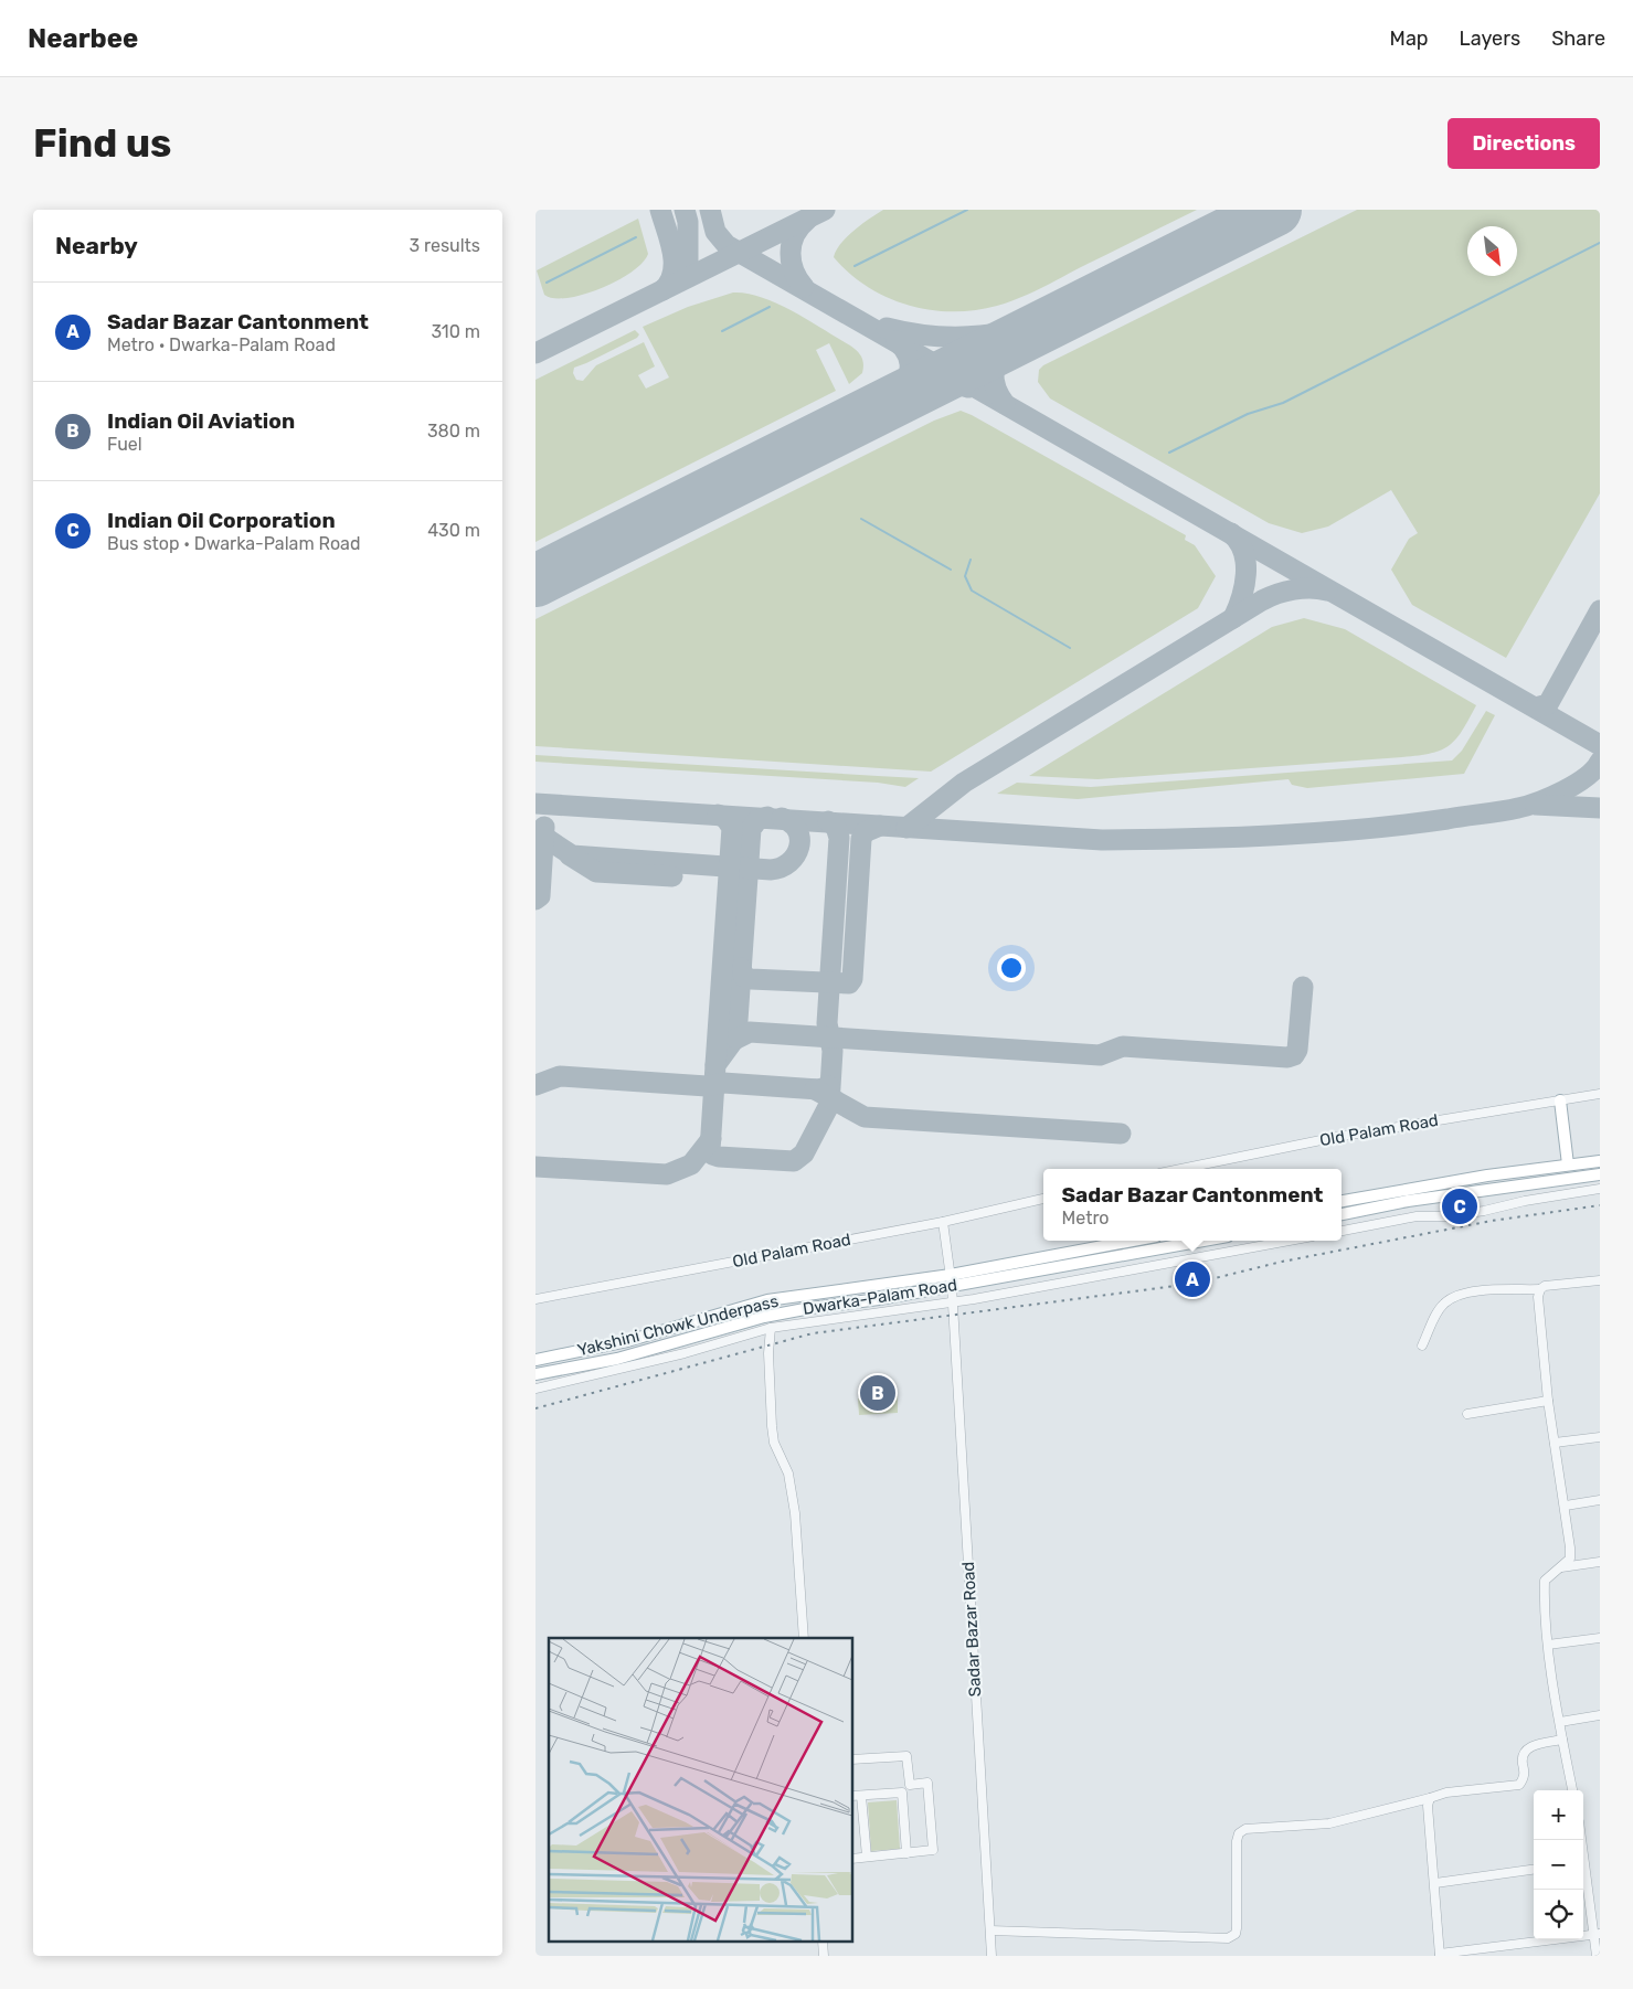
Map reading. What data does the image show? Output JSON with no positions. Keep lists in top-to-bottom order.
{
  "streets": {
    "main road": ["Dwarka-Palam Road", "Yakshini Chowk Underpass"],
    "street": ["Old Palam Road", "Sadar Bazar Road"]
  },
  "crossings": [
    ["Old Palam Road", "Sadar Bazar Road"],
    ["Dwarka-Palam Road", "Yakshini Chowk Underpass"],
    ["Dwarka-Palam Road", "Sadar Bazar Road"],
    ["Yakshini Chowk Underpass", "Sadar Bazar Road"]
  ],
  "north": "bottom right",
  "page": {
    "header": "Nearbee",
    "nav": ["Map", "Layers", "Share"],
    "buttons": "Directions",
    "title": "Find us",
    "heading": ["Nearby", "3 results"],
    "list": [
      {
        "mark": "A",
        "name": "Sadar Bazar Cantonment",
        "note": "Metro · Dwarka-Palam Road",
        "value": "310 m"
      },
      {
        "mark": "B",
        "name": "Indian Oil Aviation",
        "note": "Fuel",
        "value": "380 m"
      },
      {
        "mark": "C",
        "name": "Indian Oil Corporation",
        "note": "Bus stop · Dwarka-Palam Road",
        "value": "430 m"
      }
    ],
    "popup": ["Sadar Bazar Cantonment", "Metro"],
    "pins": ["C", "A", "B"],
    "map_buttons": ["+", "−"]
  }
}
